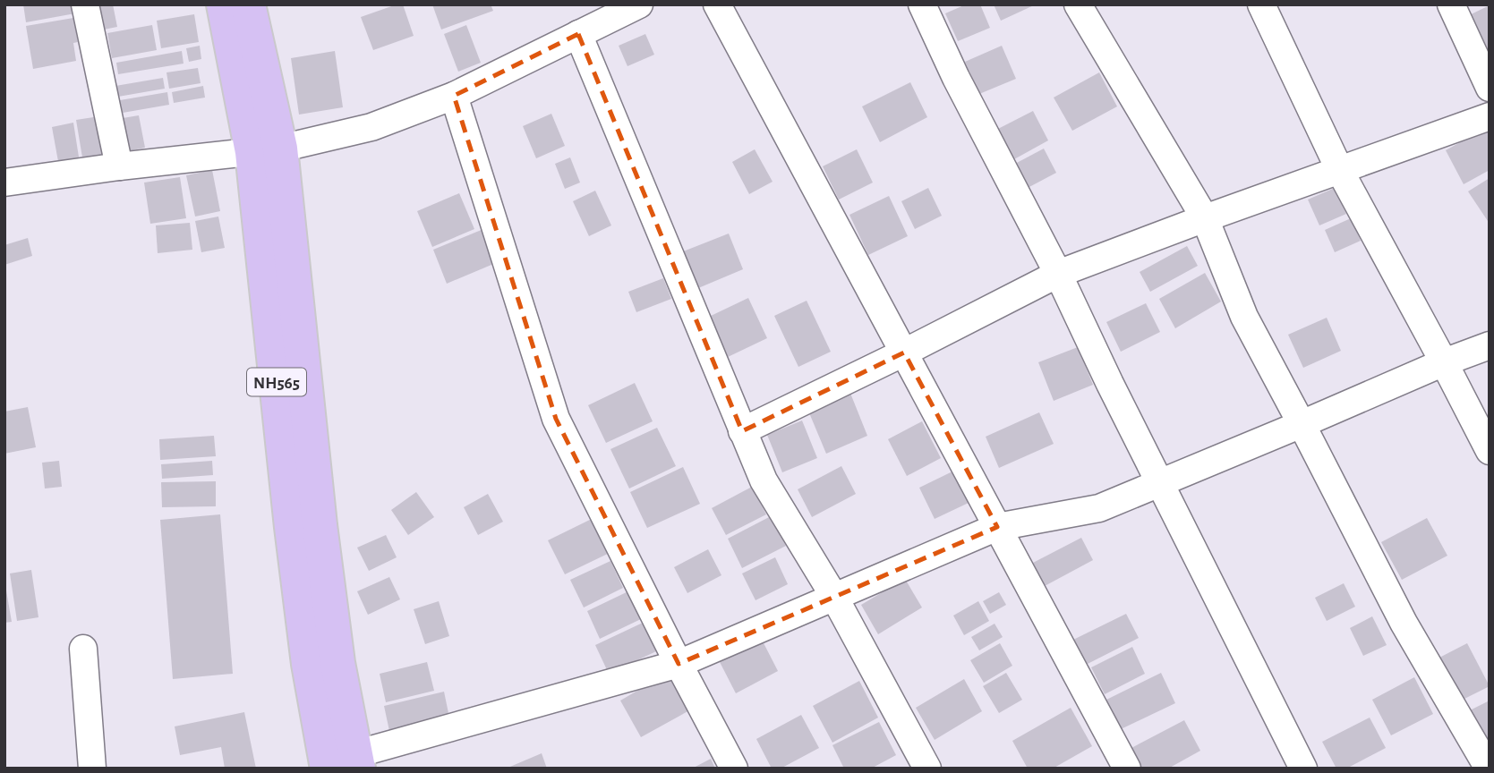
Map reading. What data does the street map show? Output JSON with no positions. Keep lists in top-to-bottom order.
{
  "streets": {
    "highway": ["NH565"]
  }
}
